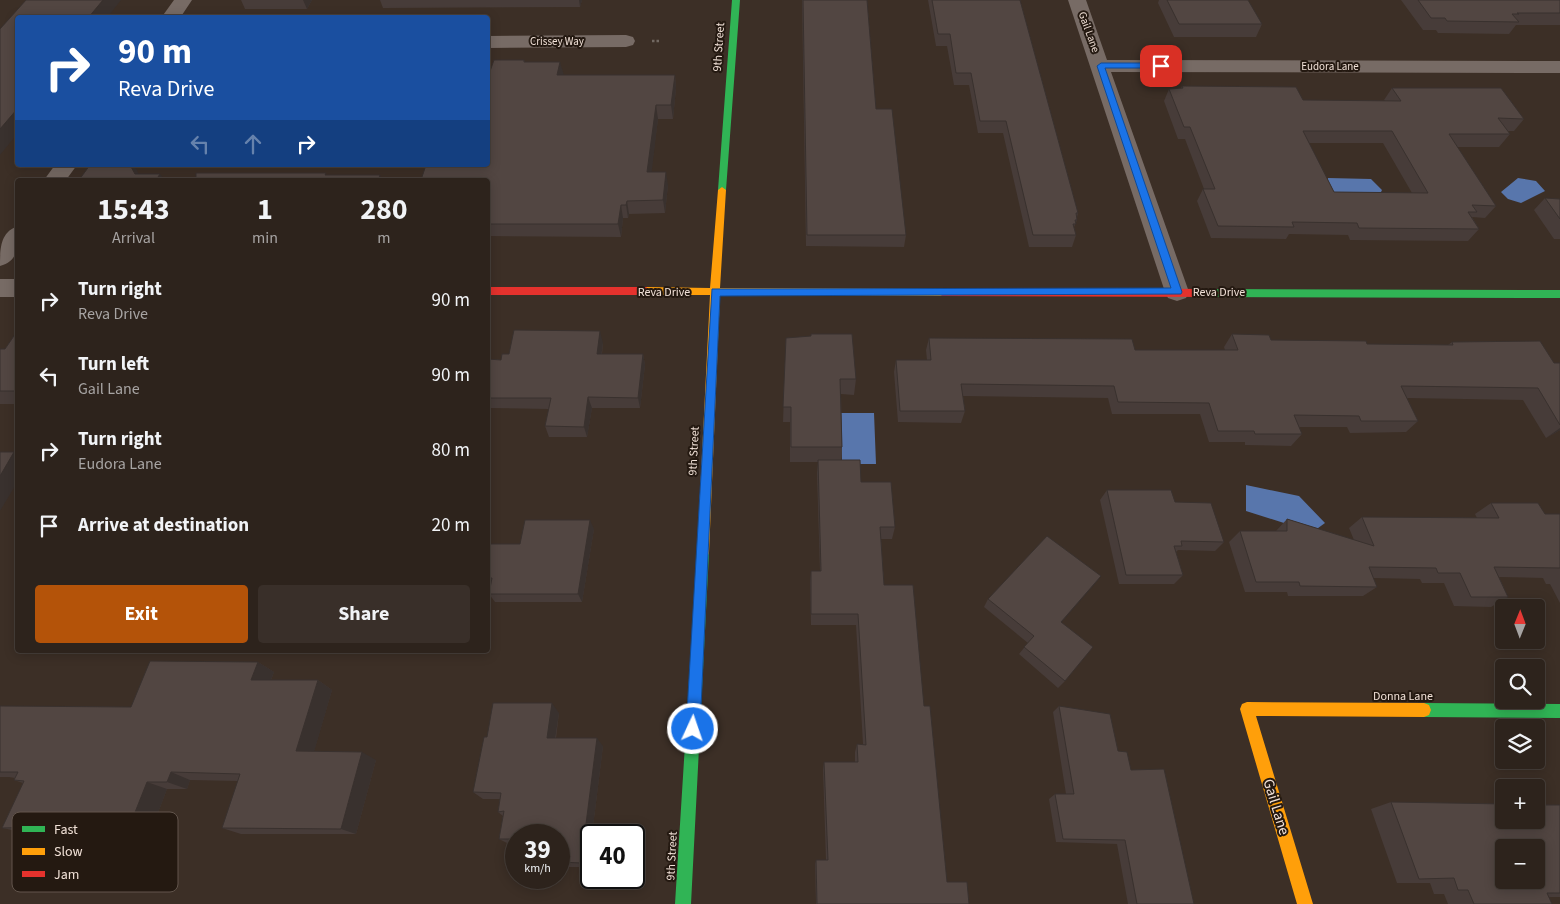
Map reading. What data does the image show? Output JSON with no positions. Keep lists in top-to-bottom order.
{
  "streets": {
    "street": [
      "Gail Lane",
      "Crissey Way",
      "9th Street",
      "Eudora Lane",
      "Reva Drive",
      "Donna Lane"
    ]
  },
  "crossings": [
    ["Gail Lane", "Eudora Lane"],
    ["Gail Lane", "Reva Drive"],
    ["Gail Lane", "Donna Lane"],
    ["9th Street", "Reva Drive"]
  ],
  "legend": ["Fast", "Slow", "Jam"],
  "north": "top",
  "page": {
    "turn": ["90 m", "Reva Drive"],
    "eta": [
      "15:43",
      "Arrival",
      "1",
      "min",
      "280",
      "m"
    ],
    "list": [
      {
        "name": "Turn right",
        "note": "Reva Drive",
        "value": "90 m"
      },
      {
        "name": "Turn left",
        "note": "Gail Lane",
        "value": "90 m"
      },
      {
        "name": "Turn right",
        "note": "Eudora Lane",
        "value": "80 m"
      },
      {
        "name": "Arrive at destination",
        "value": "20 m"
      }
    ],
    "buttons": ["Exit", "Share"],
    "map_buttons": ["+", "−"],
    "speed": "39 km/h",
    "limit": "40"
  }
}
